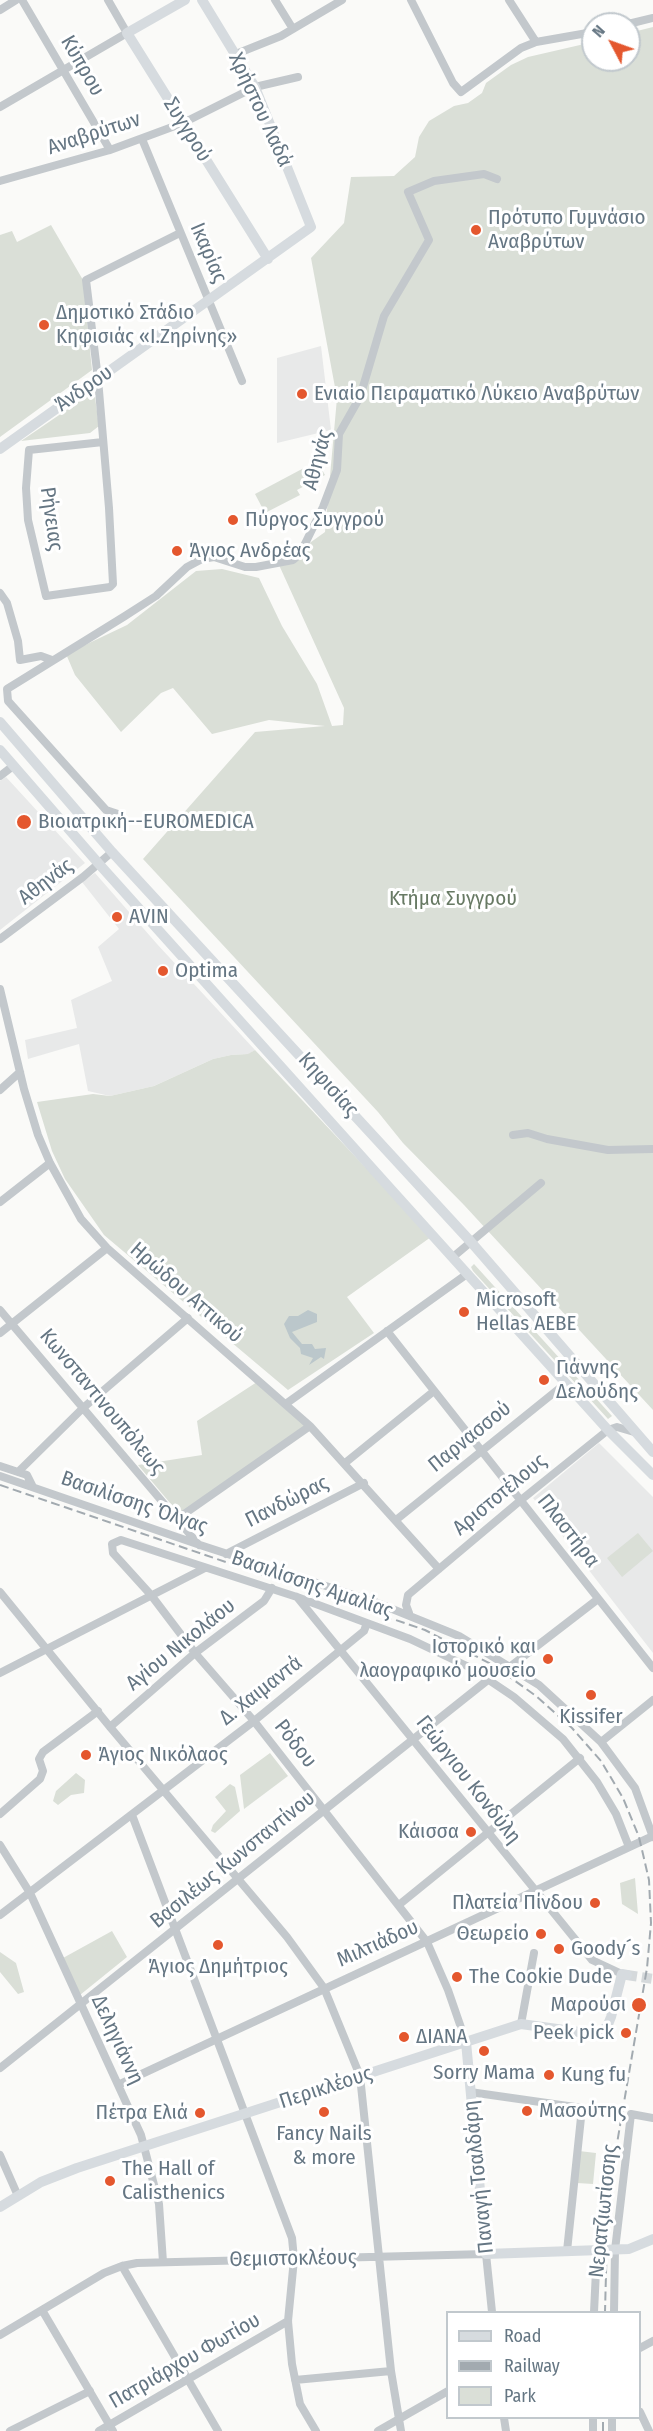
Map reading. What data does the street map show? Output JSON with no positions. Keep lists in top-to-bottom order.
{
  "streets": {
    "main road": [
      "Χρήστου Λαδά",
      "Συγγρού",
      "Άνδρου",
      "Κηφισίας",
      "Περικλέους",
      "Παναγή Τσαλδάρη",
      "Θεμιστοκλέους"
    ],
    "street": [
      "Κύπρου",
      "Αναβρύτων",
      "Ικαρίας",
      "Αθηνάς",
      "Ρήνειας",
      "Ηρώδου Αττικού",
      "Κωνσταντινουπόλεως",
      "Παρνασσού",
      "Αριστοτέλους",
      "Πανδώρας",
      "Βασιλίσσης Όλγας",
      "Πλαστήρα",
      "Βασιλίσσης Αμαλίας",
      "Αγίου Νικολάου",
      "Δ. Χαιμαντά",
      "Ρόδου",
      "Γεώργιου Κονδύλη",
      "Βασιλέως Κωνσταντίνου",
      "Μιλτιάδου",
      "Δεληγιάννη",
      "Νερατζιωτίσσης",
      "Πατριάρχου Φωτίου"
    ]
  },
  "crossings": [
    ["Κύπρου", "Αναβρύτων"],
    ["Χρήστου Λαδά", "Αναβρύτων"],
    ["Χρήστου Λαδά", "Άνδρου"],
    ["Συγγρού", "Αναβρύτων"],
    ["Συγγρού", "Άνδρου"],
    ["Αναβρύτων", "Ικαρίας"],
    ["Ικαρίας", "Άνδρου"],
    ["Αθηνάς", "Κηφισίας"],
    ["Κηφισίας", "Παρνασσού"],
    ["Κηφισίας", "Αριστοτέλους"],
    ["Ηρώδου Αττικού", "Παρνασσού"],
    ["Ηρώδου Αττικού", "Αριστοτέλους"],
    ["Ηρώδου Αττικού", "Πανδώρας"],
    ["Κωνσταντινουπόλεως", "Βασιλίσσης Όλγας"],
    ["Παρνασσού", "Πλαστήρα"],
    ["Αριστοτέλους", "Βασιλίσσης Όλγας"],
    ["Αριστοτέλους", "Πλαστήρα"],
    ["Πανδώρας", "Βασιλίσσης Όλγας"],
    ["Βασιλίσσης Όλγας", "Μιλτιάδου"],
    ["Βασιλίσσης Αμαλίας", "Αγίου Νικολάου"],
    ["Βασιλίσσης Αμαλίας", "Δ. Χαιμαντά"],
    ["Βασιλίσσης Αμαλίας", "Ρόδου"],
    ["Βασιλίσσης Αμαλίας", "Γεώργιου Κονδύλη"],
    ["Βασιλίσσης Αμαλίας", "Βασιλέως Κωνσταντίνου"],
    ["Βασιλίσσης Αμαλίας", "Μιλτιάδου"],
    ["Αγίου Νικολάου", "Ρόδου"],
    ["Δ. Χαιμαντά", "Ρόδου"],
    ["Δ. Χαιμαντά", "Γεώργιου Κονδύλη"],
    ["Δ. Χαιμαντά", "Δεληγιάννη"],
    ["Ρόδου", "Βασιλέως Κωνσταντίνου"],
    ["Ρόδου", "Μιλτιάδου"],
    ["Ρόδου", "Περικλέους"],
    ["Ρόδου", "Παναγή Τσαλδάρη"],
    ["Γεώργιου Κονδύλη", "Βασιλέως Κωνσταντίνου"],
    ["Γεώργιου Κονδύλη", "Μιλτιάδου"],
    ["Γεώργιου Κονδύλη", "Περικλέους"],
    ["Βασιλέως Κωνσταντίνου", "Δεληγιάννη"],
    ["Μιλτιάδου", "Δεληγιάννη"],
    ["Δεληγιάννη", "Περικλέους"],
    ["Δεληγιάννη", "Θεμιστοκλέους"],
    ["Περικλέους", "Παναγή Τσαλδάρη"],
    ["Παναγή Τσαλδάρη", "Θεμιστοκλέους"],
    ["Νερατζιωτίσσης", "Θεμιστοκλέους"]
  ],
  "parks": ["Κτήμα Συγγρού"],
  "places": [
    "Πρότυπο Γυμνάσιο Αναβρύτων",
    "Δημοτικό Στάδιο Κηφισιάς «Ι.Ζηρίνης»",
    "Ενιαίο Πειραματικό Λύκειο Αναβρύτων",
    "Πύργος Συγγρού",
    "Άγιος Ανδρέας",
    "Βιοιατρική--EUROMEDICA",
    "AVIN",
    "Optima",
    "Microsoft Hellas AEBE",
    "Γιάννης Δελούδης",
    "Ιστορικό και λαογραφικό μουσείο",
    "Kissifer",
    "Άγιος Νικόλαος",
    "Κάισσα",
    "Πλατεία Πίνδου",
    "Θεωρείο",
    "Άγιος Δημήτριος",
    "Goody´s",
    "The Cookie Dude",
    "Μαρούσι",
    "Peek pick",
    "ΔΙΑΝΑ",
    "Sorry Mama",
    "Kung fu",
    "Μασούτης",
    "Fancy Nails & more",
    "Πέτρα Ελιά",
    "The Hall of Calisthenics"
  ],
  "legend": ["Road", "Railway", "Park"],
  "north": "top left"
}
